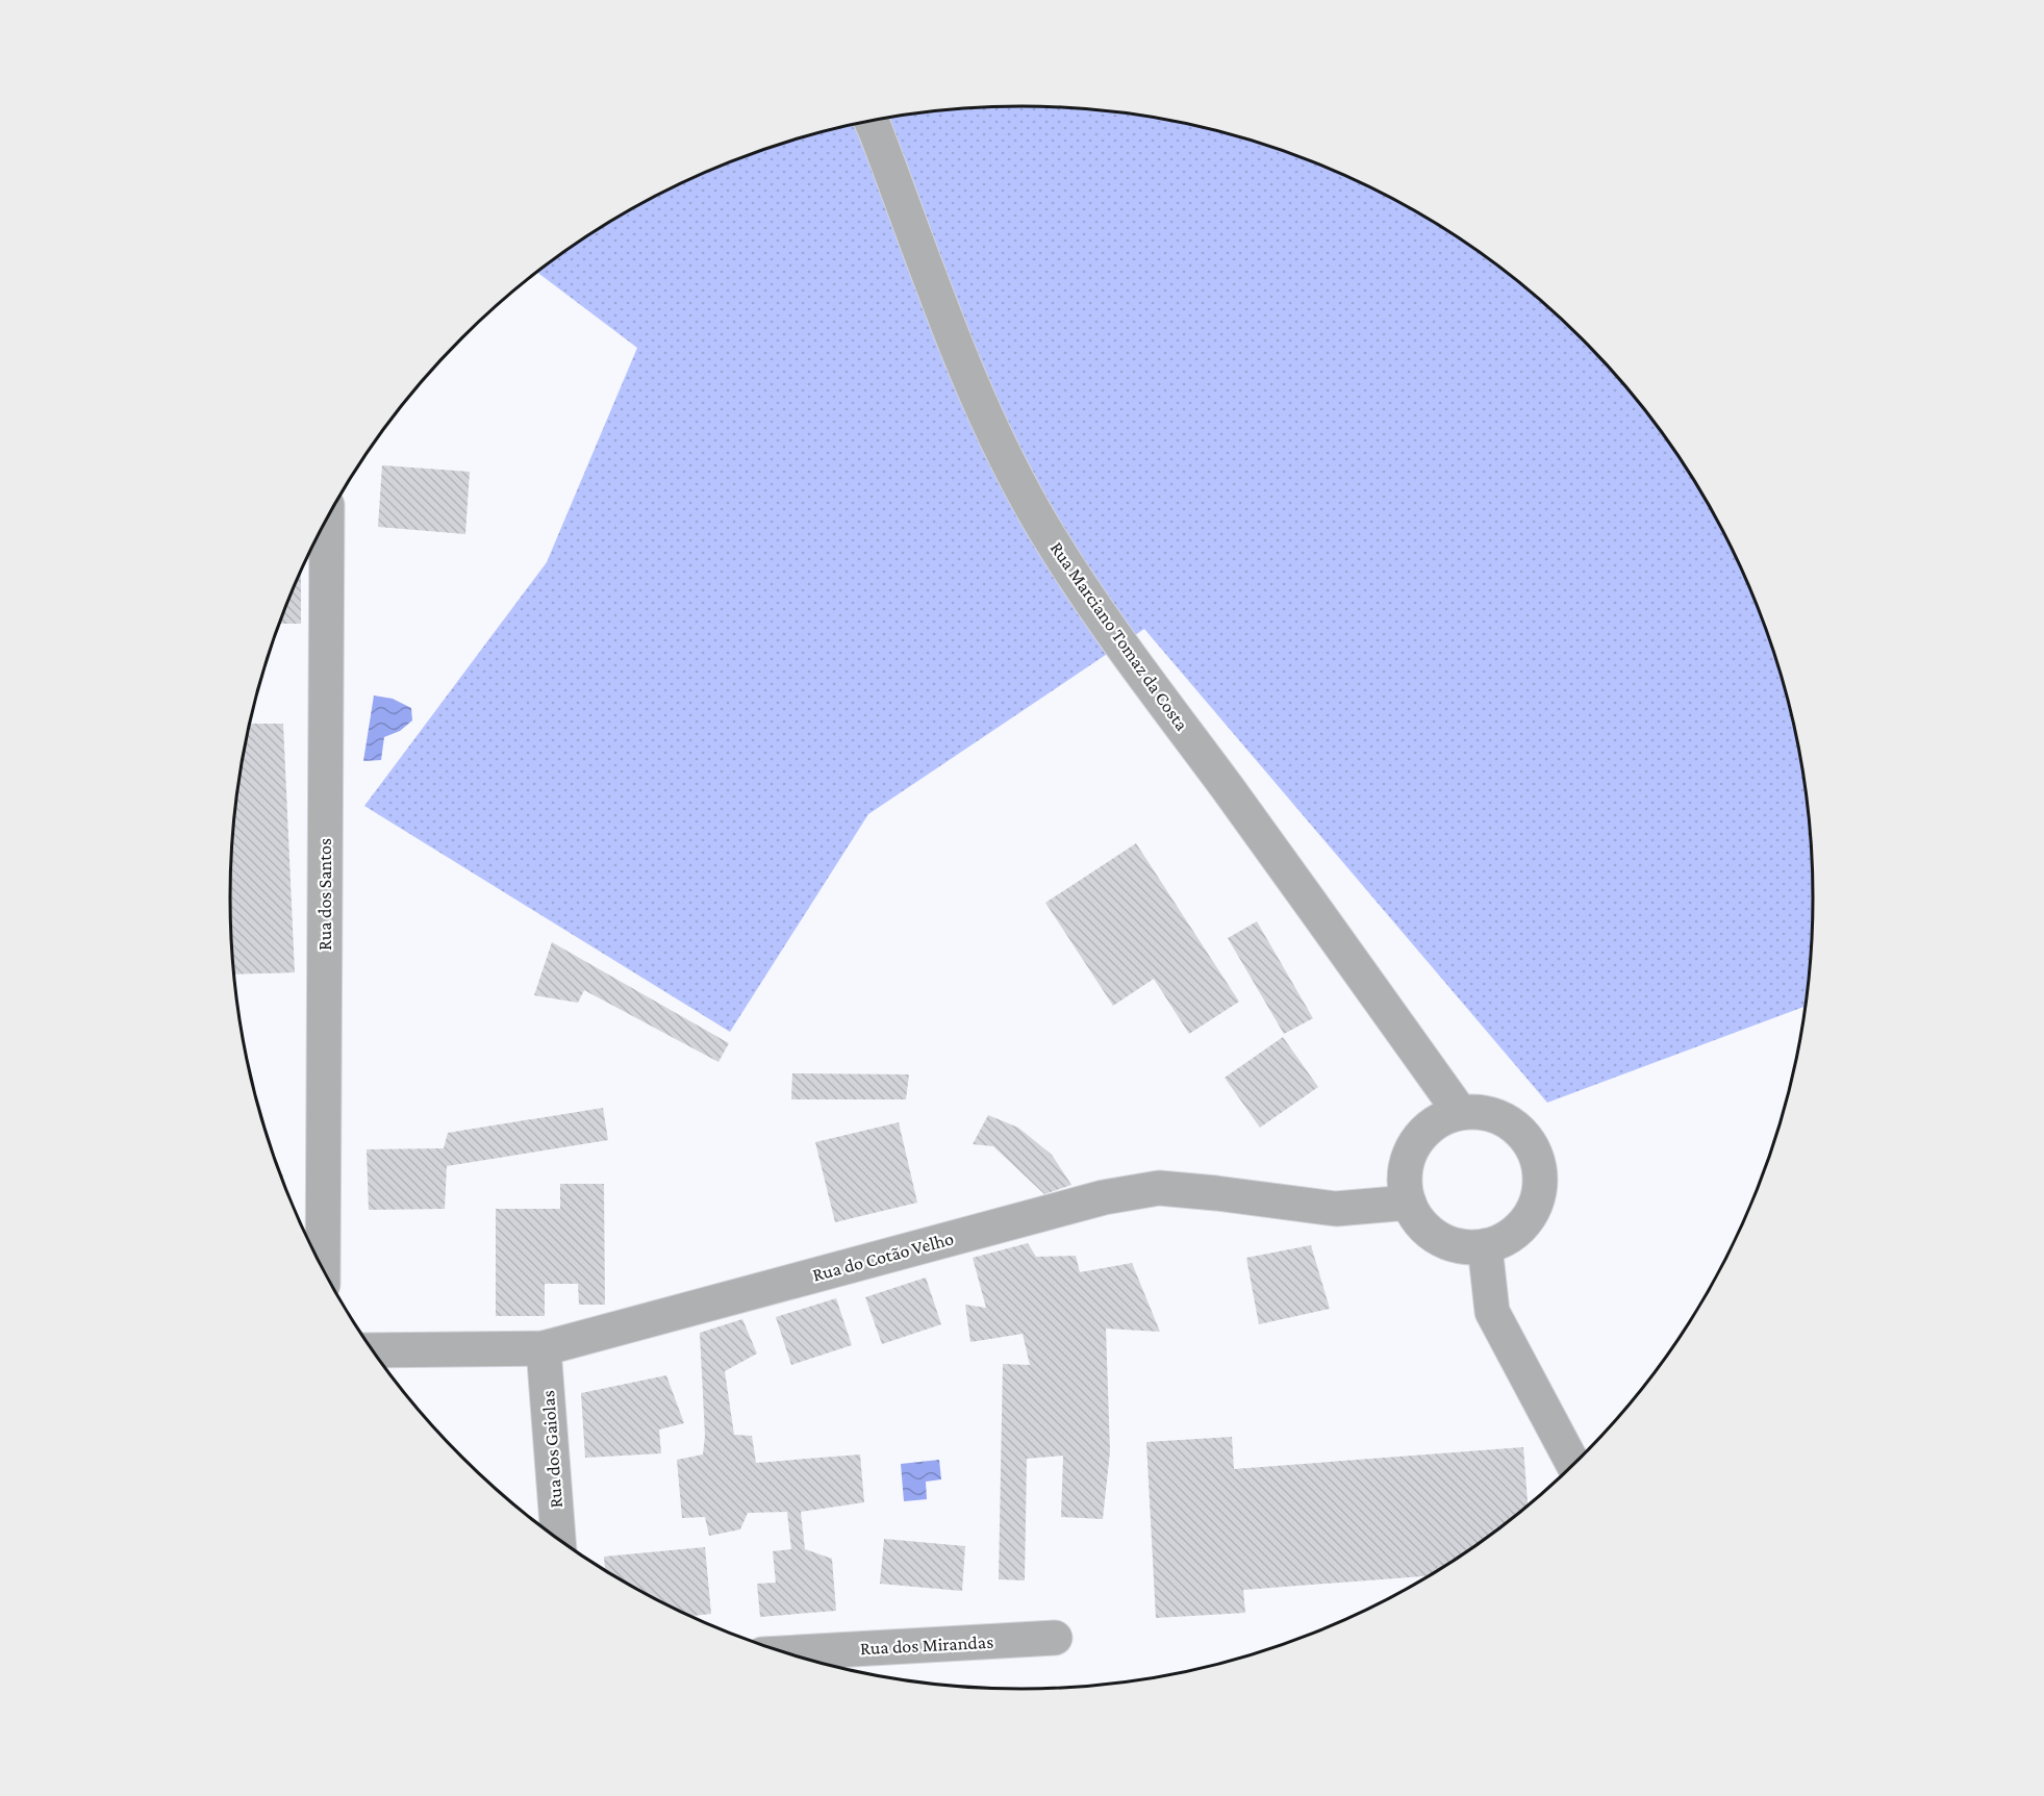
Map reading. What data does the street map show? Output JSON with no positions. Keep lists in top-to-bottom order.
{
  "streets": {
    "street": [
      "Rua Marciano Tomaz da Costa",
      "Rua dos Santos",
      "Rua do Cotão Velho",
      "Rua dos Gaiolas",
      "Rua dos Mirandas"
    ]
  },
  "crossings": [
    ["Rua Marciano Tomaz da Costa", "Rua do Cotão Velho"],
    ["Rua do Cotão Velho", "Rua dos Gaiolas"]
  ]
}
